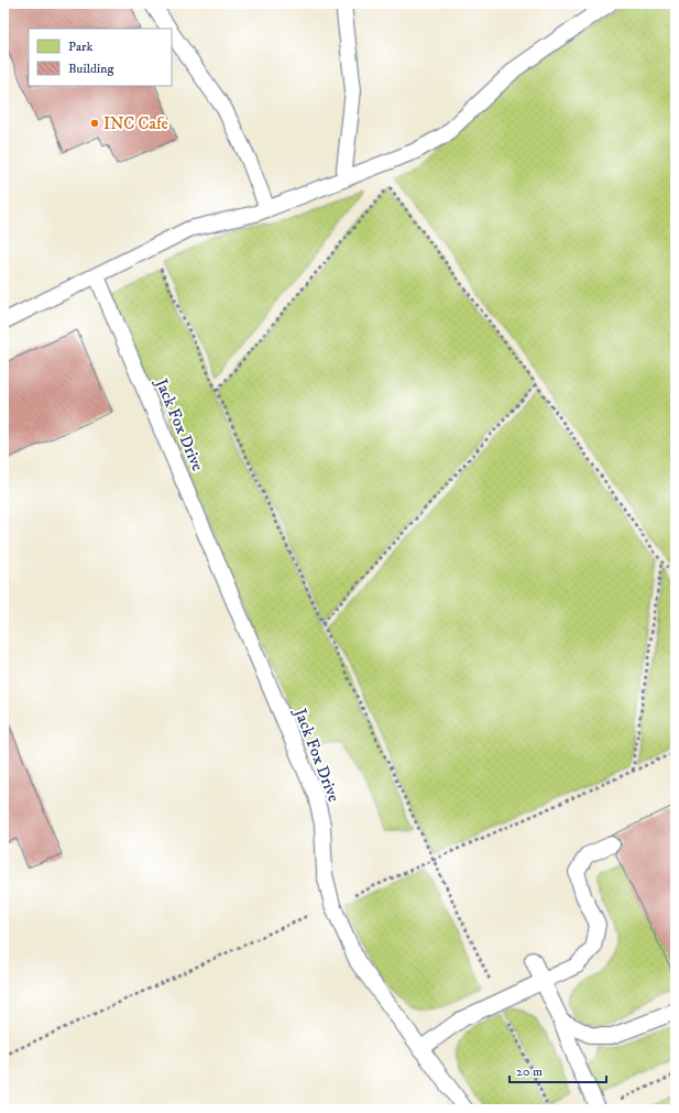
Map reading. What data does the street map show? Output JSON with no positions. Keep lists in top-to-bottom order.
{
  "streets": {
    "lane": ["Jack Fox Drive"]
  },
  "places": ["INC Cafe"],
  "legend": ["Park", "Building"],
  "scale_bar": "20 m"
}
